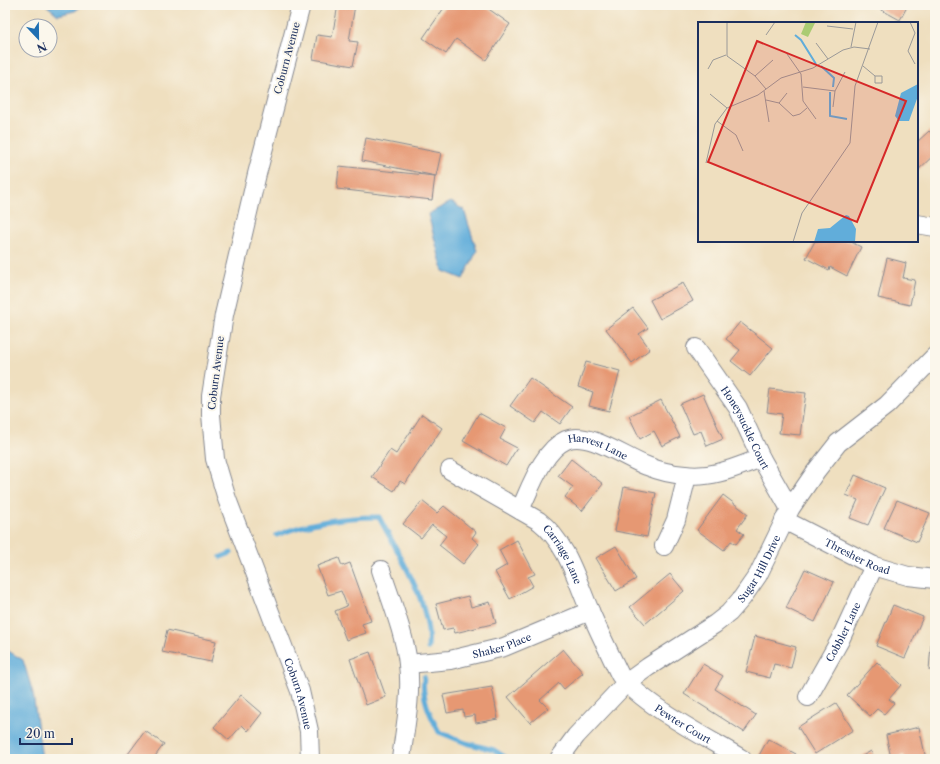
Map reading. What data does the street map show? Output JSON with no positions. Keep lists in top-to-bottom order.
{
  "streets": {
    "street": [
      "Coburn Avenue",
      "Honeysuckle Court",
      "Harvest Lane",
      "Carriage Lane",
      "Thresher Road",
      "Sugar Hill Drive",
      "Cobbler Lane",
      "Shaker Place",
      "Pewter Court"
    ]
  },
  "crossings": [
    ["Honeysuckle Court", "Harvest Lane"],
    ["Honeysuckle Court", "Thresher Road"],
    ["Honeysuckle Court", "Sugar Hill Drive"],
    ["Harvest Lane", "Carriage Lane"],
    ["Carriage Lane", "Sugar Hill Drive"],
    ["Carriage Lane", "Shaker Place"],
    ["Carriage Lane", "Pewter Court"],
    ["Thresher Road", "Sugar Hill Drive"],
    ["Thresher Road", "Cobbler Lane"],
    ["Sugar Hill Drive", "Pewter Court"]
  ],
  "scale_bar": "20 m",
  "north": "bottom"
}
